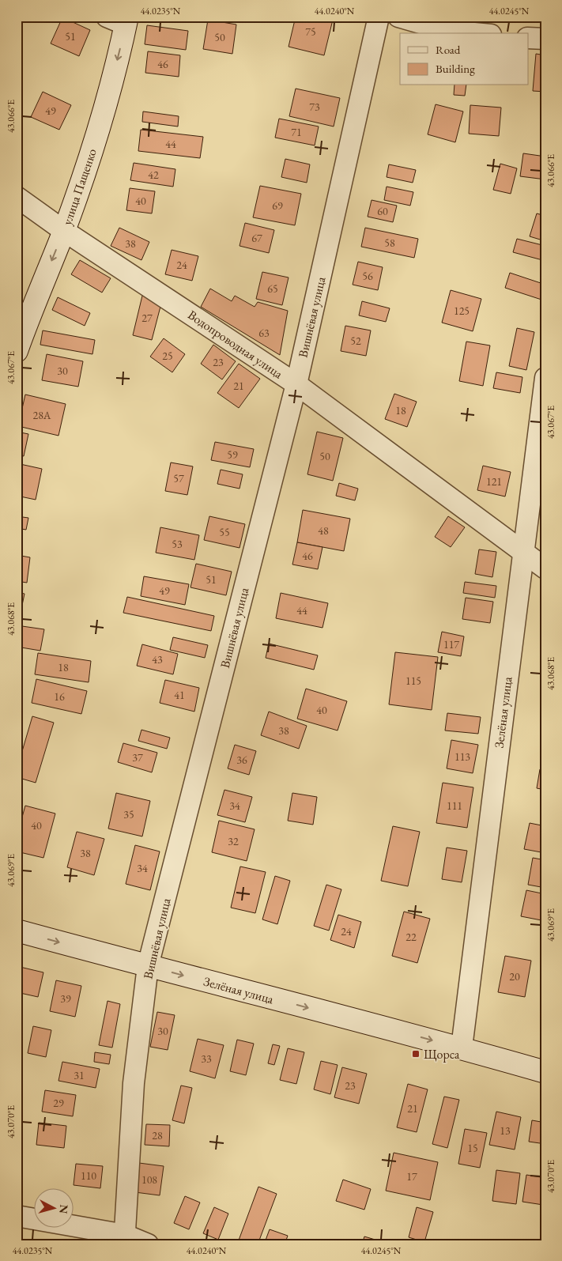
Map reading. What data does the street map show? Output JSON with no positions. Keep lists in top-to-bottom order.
{
  "streets": {
    "street": [
      "улица Пащенко",
      "Вишнёвая улица",
      "Водопроводная улица",
      "Зелёная улица"
    ]
  },
  "crossings": [
    ["улица Пащенко", "Водопроводная улица"],
    ["Вишнёвая улица", "Водопроводная улица"],
    ["Вишнёвая улица", "Зелёная улица"],
    ["Водопроводная улица", "Зелёная улица"]
  ],
  "one_way": ["улица Пащенко", "Зелёная улица"],
  "places": {
    "transit": ["Щорса"]
  },
  "house_numbers": [
    "75",
    "51",
    "50",
    "46",
    "73",
    "49",
    "71",
    "44",
    "42",
    "40",
    "69",
    "60",
    "67",
    "58",
    "38",
    "24",
    "56",
    "65",
    "125",
    "27",
    "63",
    "52",
    "25",
    "23",
    "30",
    "21",
    "18",
    "28А",
    "59",
    "50",
    "57",
    "121",
    "48",
    "55",
    "53",
    "46",
    "51",
    "49",
    "44",
    "117",
    "43",
    "18",
    "115",
    "41",
    "16",
    "40",
    "38",
    "113",
    "37",
    "36",
    "34",
    "111",
    "35",
    "40",
    "32",
    "38",
    "34",
    "24",
    "22",
    "20",
    "39",
    "30",
    "33",
    "31",
    "23",
    "29",
    "21",
    "13",
    "28",
    "15",
    "110",
    "17",
    "108"
  ],
  "legend": ["Road", "Building"],
  "north": "right",
  "coordinates": [
    "44.0235°N",
    "44.0240°N",
    "44.0245°N",
    "43.066°E",
    "43.067°E",
    "43.068°E",
    "43.069°E",
    "43.070°E"
  ]
}
